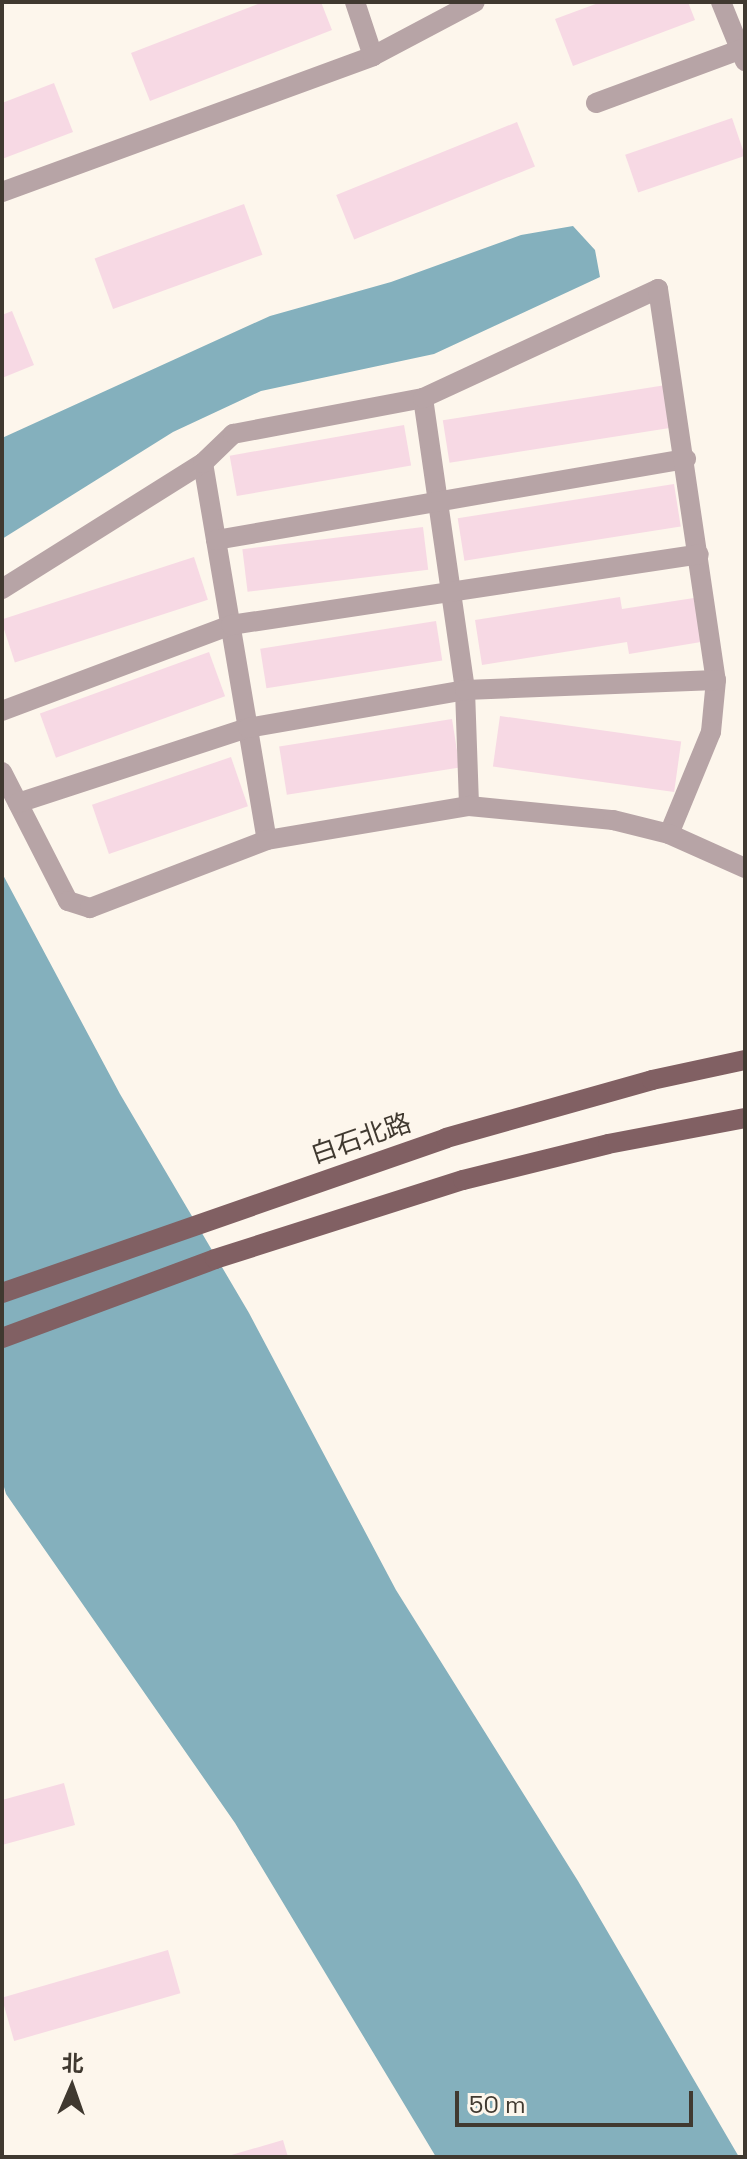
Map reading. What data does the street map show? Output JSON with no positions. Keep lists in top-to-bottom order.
{
  "streets": {
    "main road": ["白石北路"]
  },
  "scale_bar": "50 m",
  "north": "top"
}
